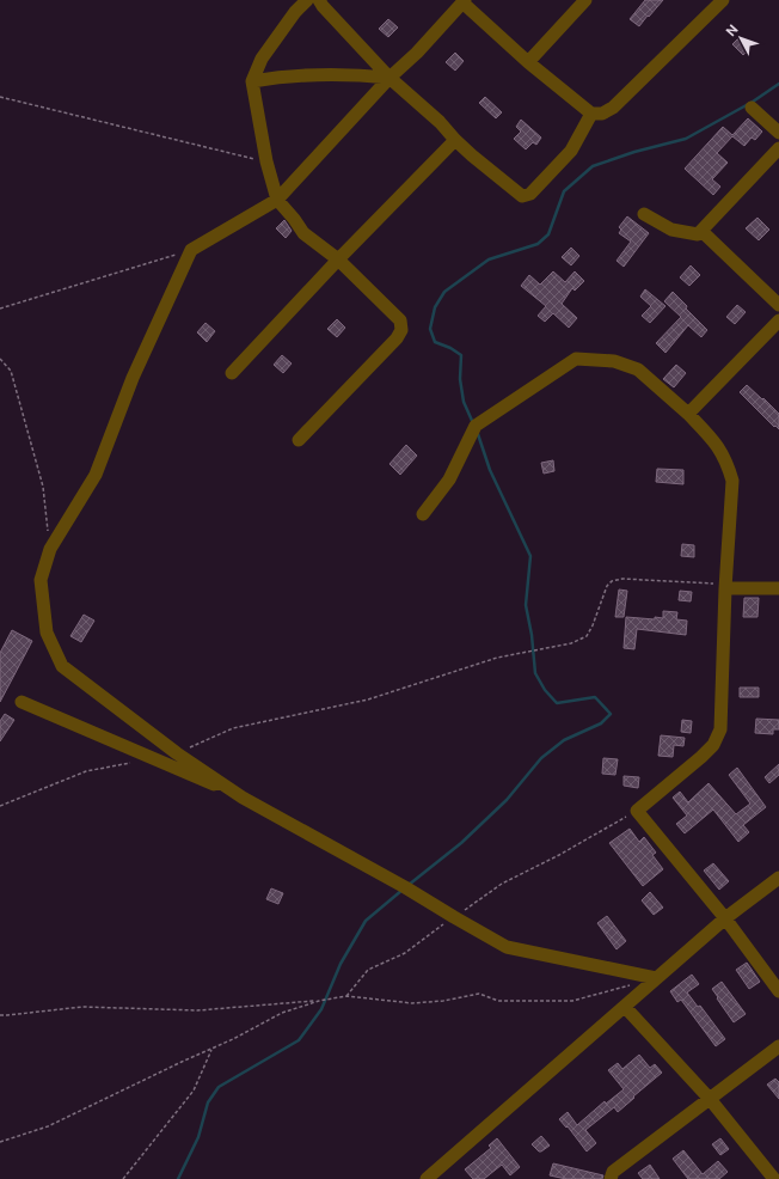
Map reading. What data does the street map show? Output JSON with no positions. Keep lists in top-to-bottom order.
{
  "north": "top left"
}
